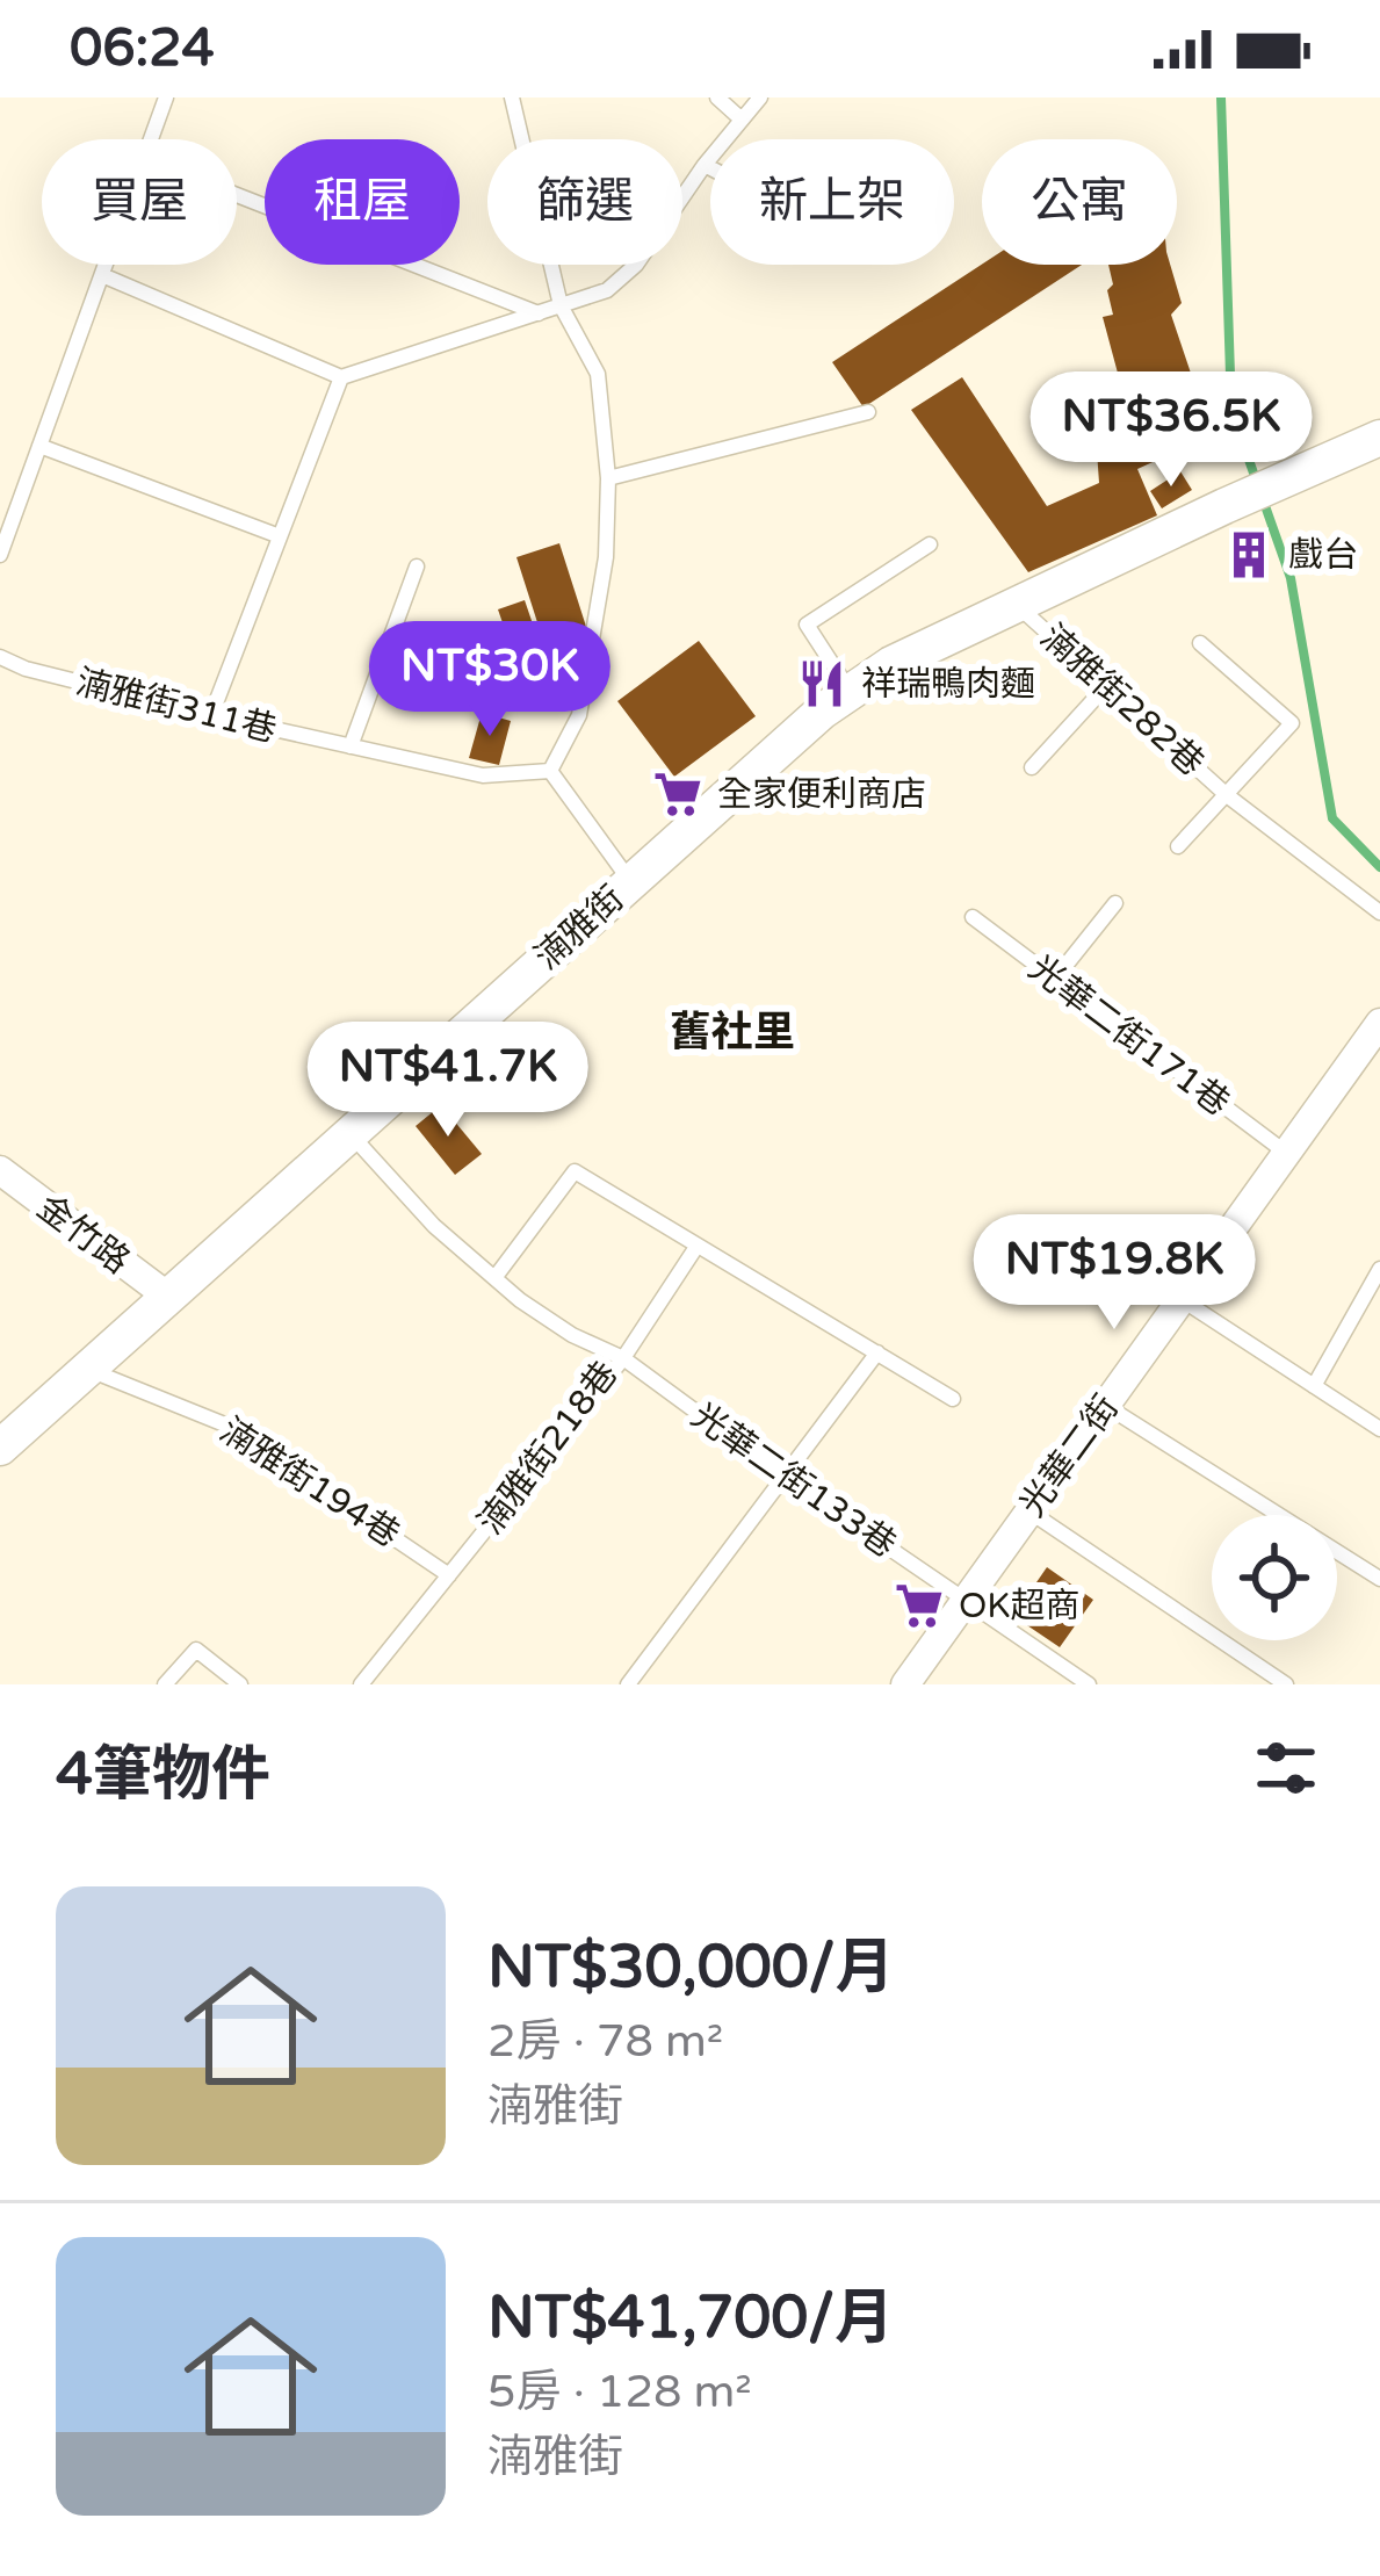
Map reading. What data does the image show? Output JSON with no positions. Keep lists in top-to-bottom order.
{
  "streets": {
    "street": ["湳雅街", "金竹路", "光華二街"],
    "lane": [
      "湳雅街282巷",
      "湳雅街311巷",
      "光華二街171巷",
      "湳雅街218巷",
      "光華二街133巷",
      "湳雅街194巷"
    ]
  },
  "crossings": [
    ["湳雅街282巷", "湳雅街"],
    ["湳雅街", "金竹路"],
    ["湳雅街", "湳雅街218巷"],
    ["湳雅街", "湳雅街194巷"],
    ["光華二街171巷", "光華二街"],
    ["湳雅街218巷", "光華二街133巷"],
    ["湳雅街218巷", "湳雅街194巷"],
    ["光華二街", "光華二街133巷"]
  ],
  "districts": ["舊社里"],
  "places": {
    "building": ["戲台"],
    "restaurant": ["祥瑞鴨肉麵"],
    "supermarket": ["全家便利商店", "OK超商"]
  },
  "page": {
    "status": "06:24",
    "chip": [
      "買屋",
      "租屋",
      "篩選",
      "新上架",
      "公寓"
    ],
    "price": [
      "NT$36.5K",
      "NT$30K",
      "NT$41.7K",
      "NT$19.8K"
    ],
    "heading": "4筆物件",
    "list": [
      {
        "name": "NT$30,000/月",
        "note": "2房 · 78 m² · 湳雅街"
      },
      {
        "name": "NT$41,700/月",
        "note": "5房 · 128 m² · 湳雅街"
      }
    ]
  }
}
